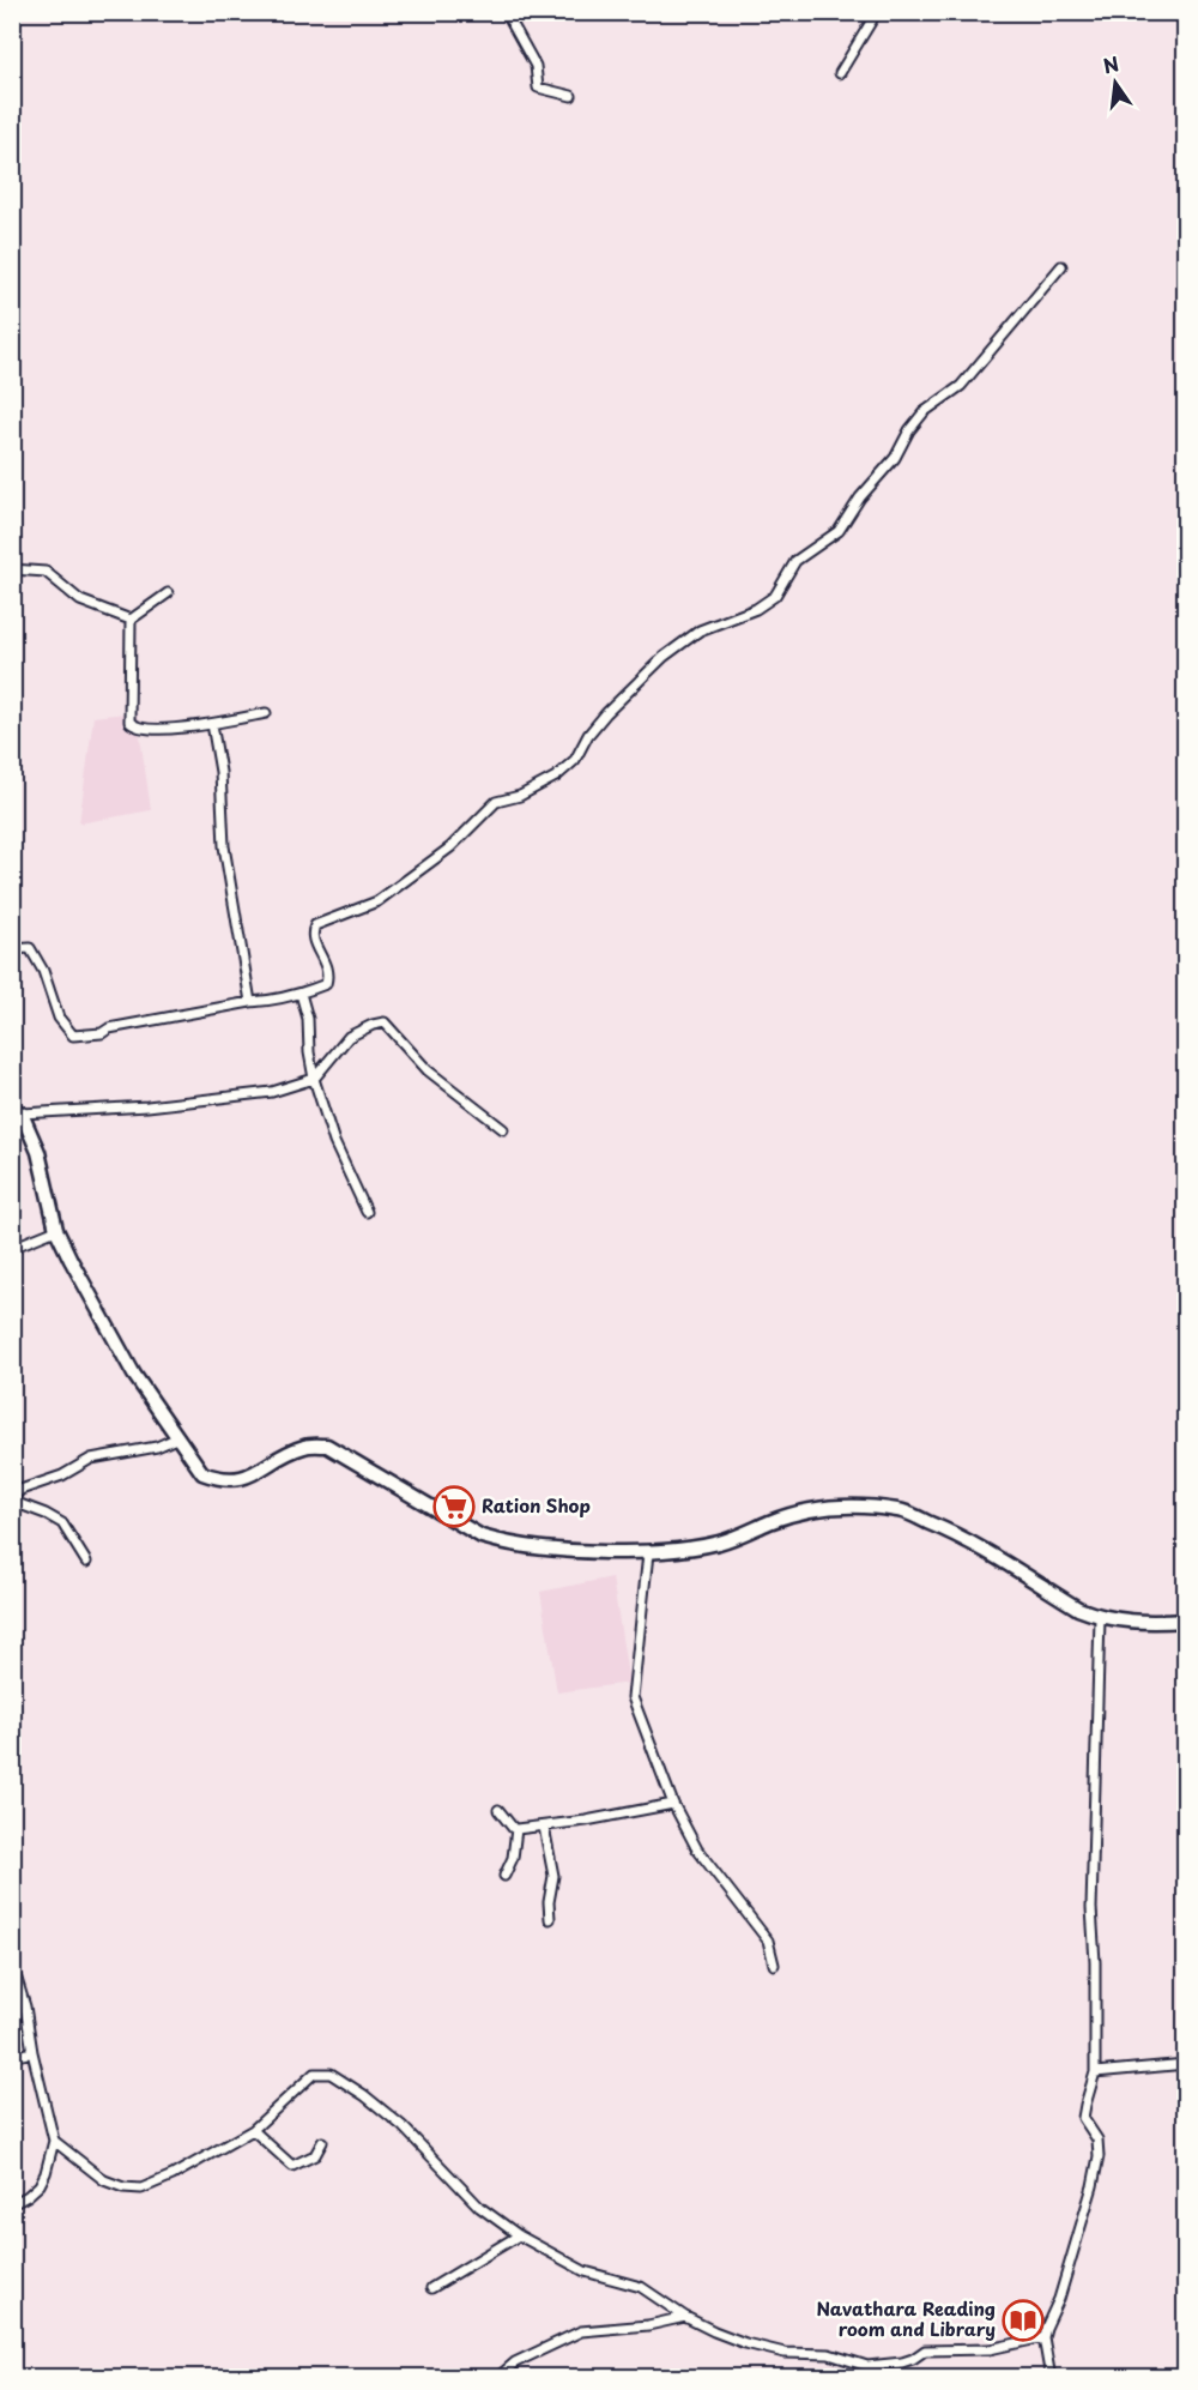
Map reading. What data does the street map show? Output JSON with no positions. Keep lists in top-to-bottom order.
{
  "places": {
    "supermarket": ["Ration Shop"],
    "library": ["Navathara Reading room and Library"]
  },
  "north": "top"
}
